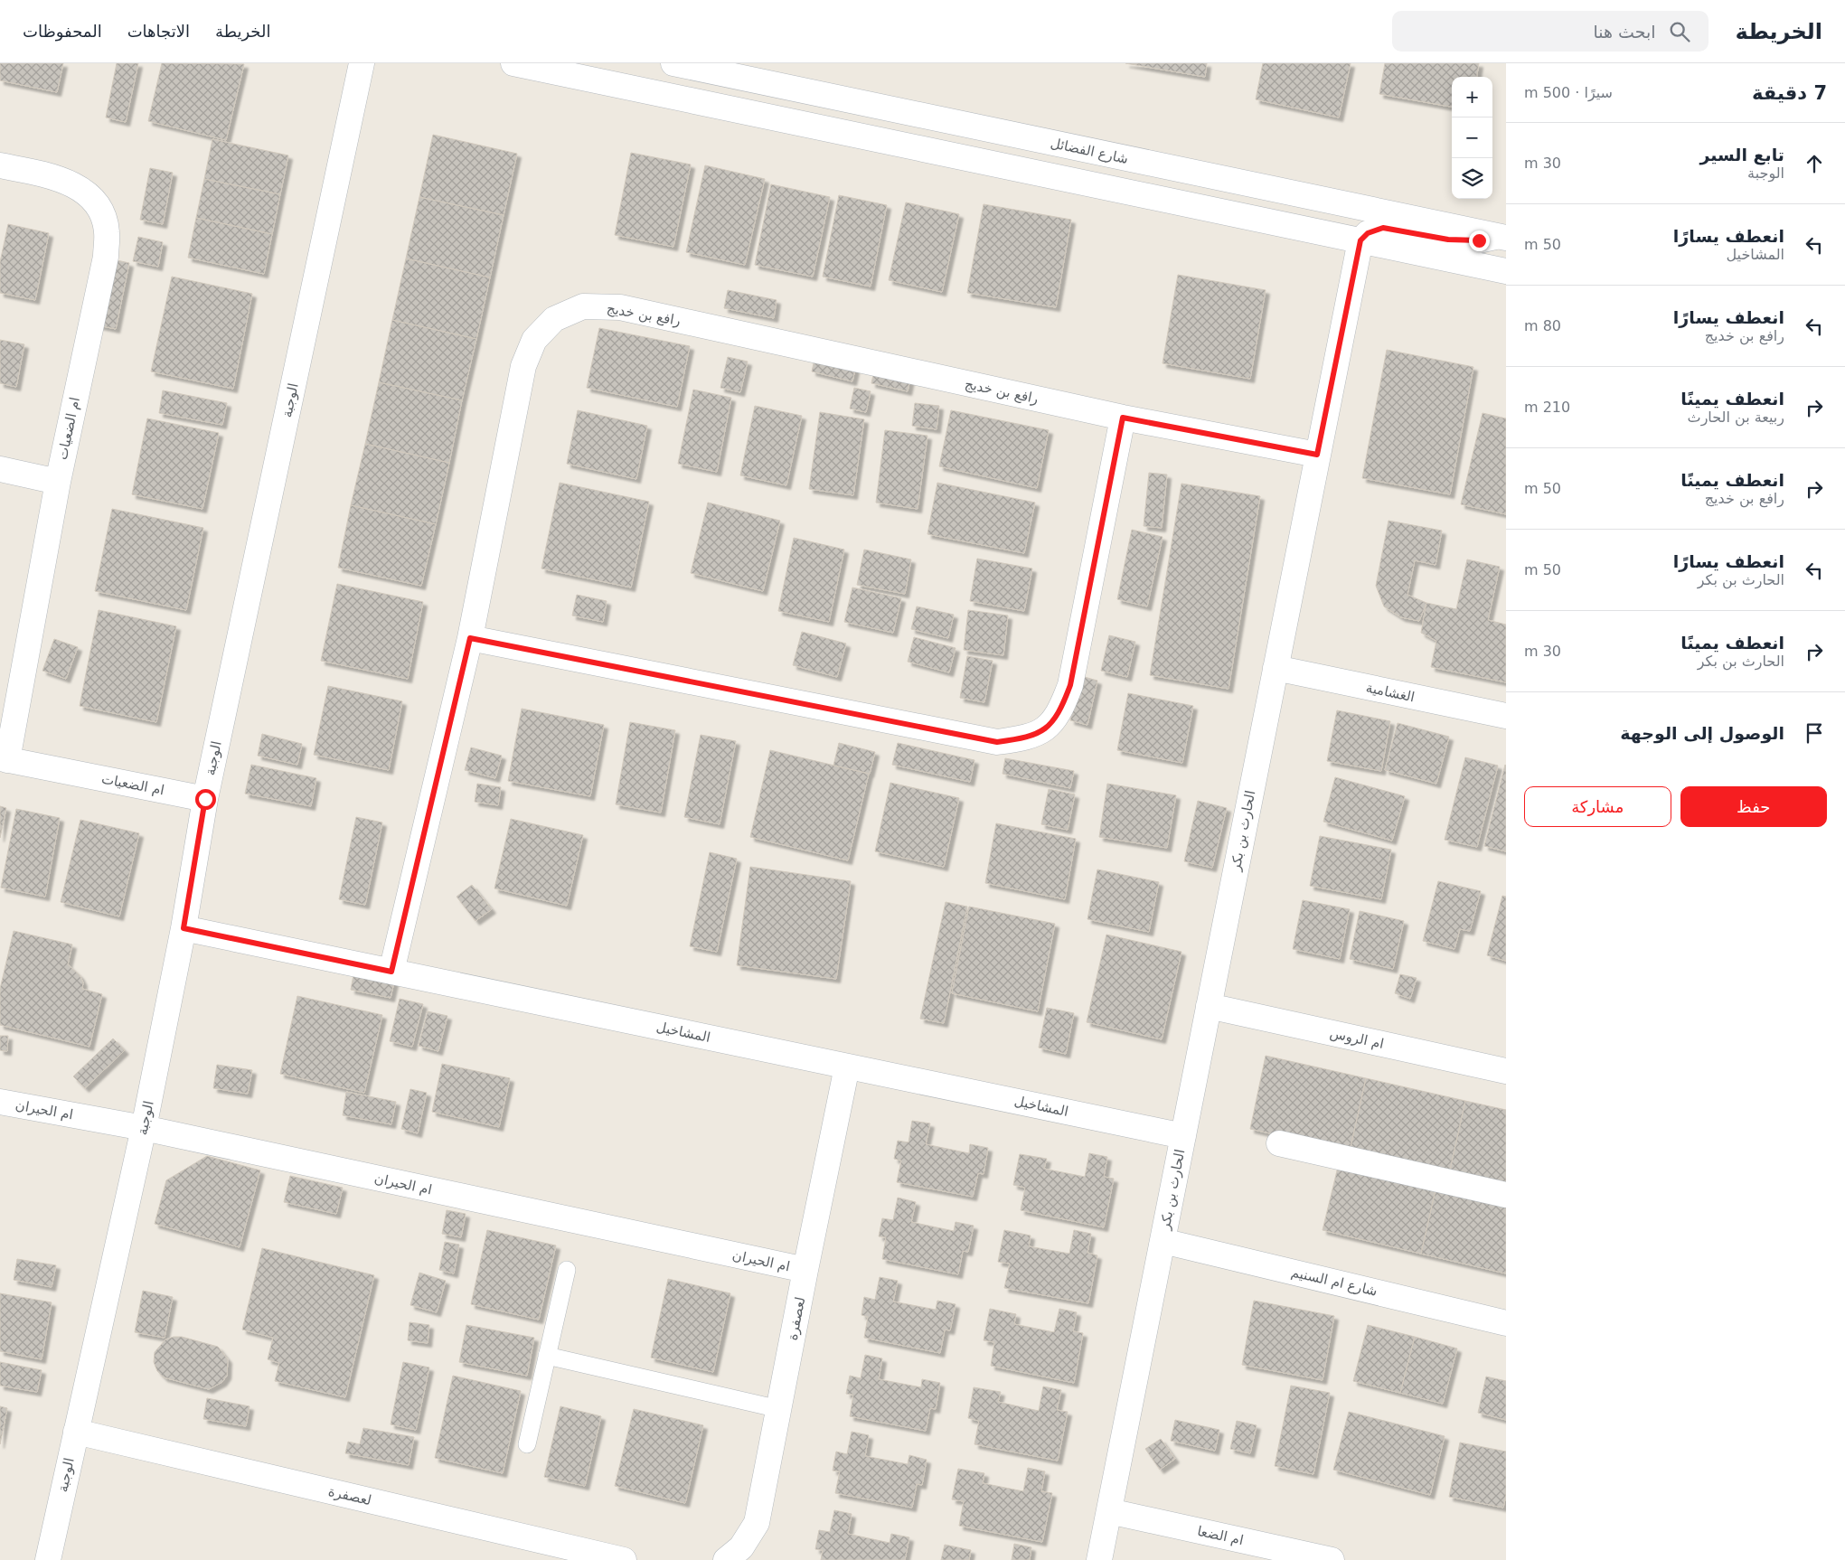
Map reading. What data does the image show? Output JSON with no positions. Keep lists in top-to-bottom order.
{
  "streets": {
    "street": [
      "شارع الفضائل",
      "رافع بن خديج",
      "الوجبة",
      "ام الضعيات",
      "الغشامية",
      "الحارث بن بكر",
      "المشاخيل",
      "ام الروس",
      "ام الحيران",
      "شارع ام السنيم",
      "لعصفرة",
      "ام الضعا"
    ]
  },
  "crossings": [
    ["رافع بن خديج", "الحارث بن بكر"],
    ["رافع بن خديج", "المشاخيل"],
    ["الوجبة", "ام الضعيات"],
    ["الوجبة", "المشاخيل"],
    ["الوجبة", "ام الحيران"],
    ["الوجبة", "لعصفرة"],
    ["الغشامية", "الحارث بن بكر"],
    ["الحارث بن بكر", "المشاخيل"],
    ["الحارث بن بكر", "ام الروس"],
    ["الحارث بن بكر", "شارع ام السنيم"],
    ["الحارث بن بكر", "ام الضعا"],
    ["المشاخيل", "لعصفرة"],
    ["ام الحيران", "لعصفرة"]
  ],
  "page": {
    "header": "الخريطة",
    "search": "ابحث هنا",
    "nav": ["الخريطة", "الاتجاهات", "المحفوظات"],
    "heading": ["7 دقيقة", "سيرًا · 500 m"],
    "map_buttons": ["+", "−"],
    "list": [
      ["تابع السير", "الوجبة", "30 m"],
      ["انعطف يسارًا", "المشاخيل", "50 m"],
      ["انعطف يسارًا", "رافع بن خديج", "80 m"],
      ["انعطف يمينًا", "ربيعة بن الحارث", "210 m"],
      ["انعطف يمينًا", "رافع بن خديج", "50 m"],
      ["انعطف يسارًا", "الحارث بن بكر", "50 m"],
      ["انعطف يمينًا", "الحارث بن بكر", "30 m"],
      "الوصول إلى الوجهة"
    ],
    "buttons": ["حفظ", "مشاركة"]
  }
}
